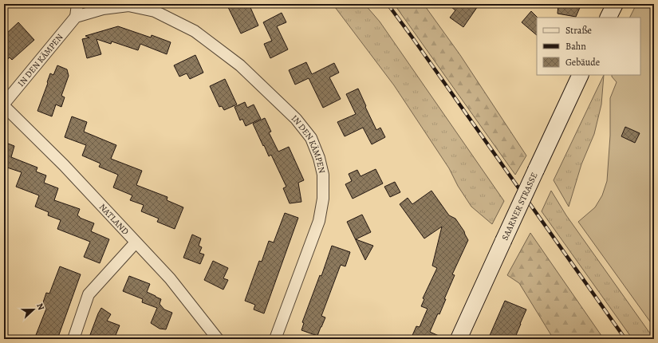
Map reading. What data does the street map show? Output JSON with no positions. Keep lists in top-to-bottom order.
{
  "streets": {
    "main road": ["SAARNER STRASSE"],
    "street": ["IN DEN KÄMPEN", "NATLAND"]
  },
  "legend": ["Straße", "Bahn", "Gebäude"],
  "north": "right"
}
